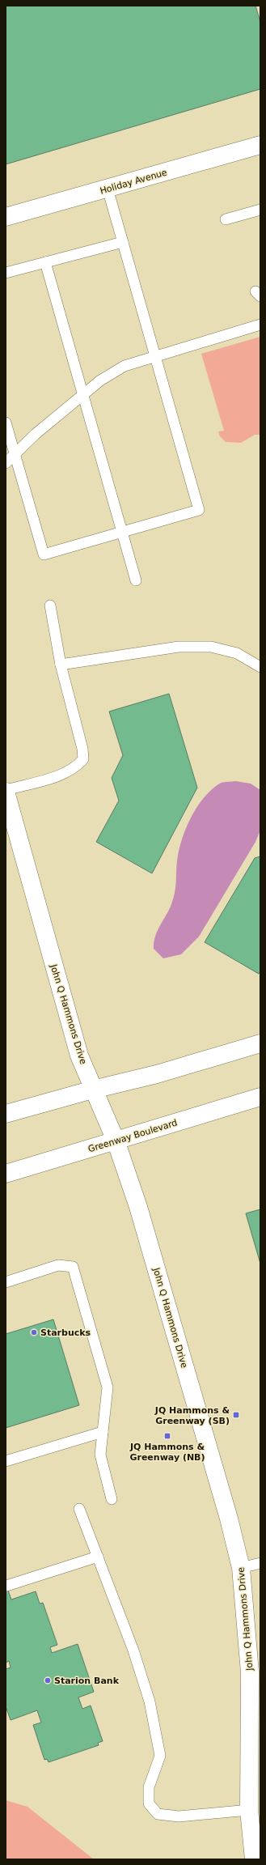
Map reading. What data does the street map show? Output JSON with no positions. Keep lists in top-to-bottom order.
{
  "streets": {
    "street": ["Holiday Avenue", "John Q Hammons Drive", "Greenway Boulevard"]
  },
  "crossings": [
    ["John Q Hammons Drive", "Greenway Boulevard"]
  ],
  "places": {
    "other": ["Starbucks", "Starion Bank"],
    "transit": ["JQ Hammons & Greenway (SB)", "JQ Hammons & Greenway (NB)"]
  }
}
